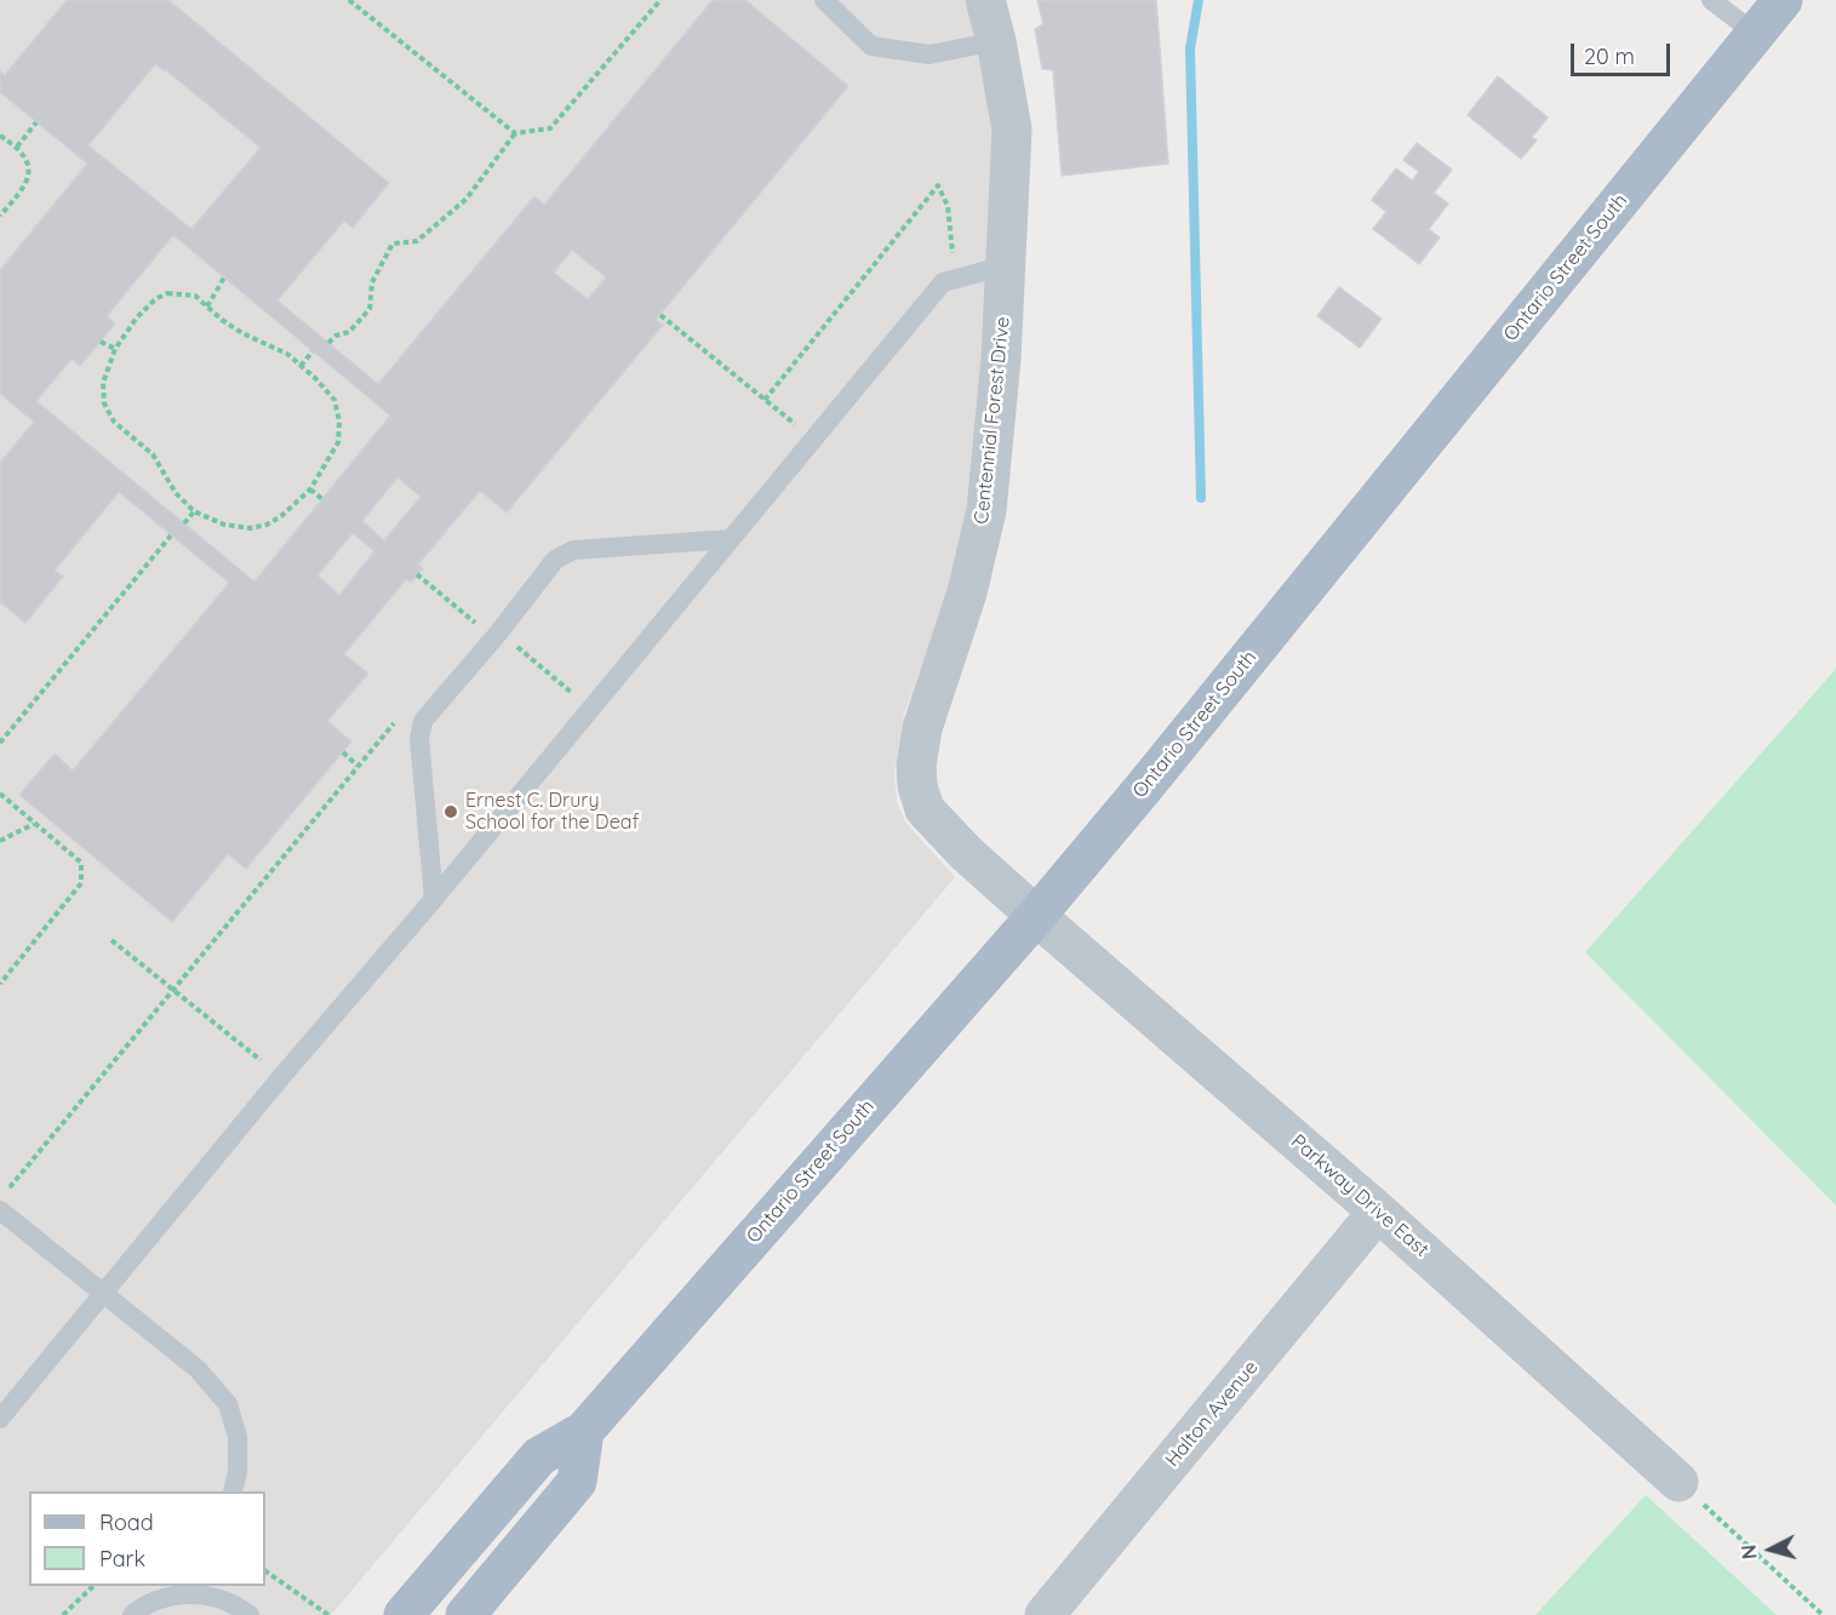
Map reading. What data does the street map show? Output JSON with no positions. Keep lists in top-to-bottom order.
{
  "streets": {
    "main road": ["Ontario Street South"],
    "street": ["Centennial Forest Drive", "Parkway Drive East", "Halton Avenue"]
  },
  "crossings": [
    ["Ontario Street South", "Centennial Forest Drive"],
    ["Ontario Street South", "Parkway Drive East"],
    ["Centennial Forest Drive", "Parkway Drive East"],
    ["Parkway Drive East", "Halton Avenue"]
  ],
  "places": ["Ernest C. Drury School for the Deaf"],
  "legend": ["Road", "Park"],
  "scale_bar": "20 m",
  "north": "left"
}
